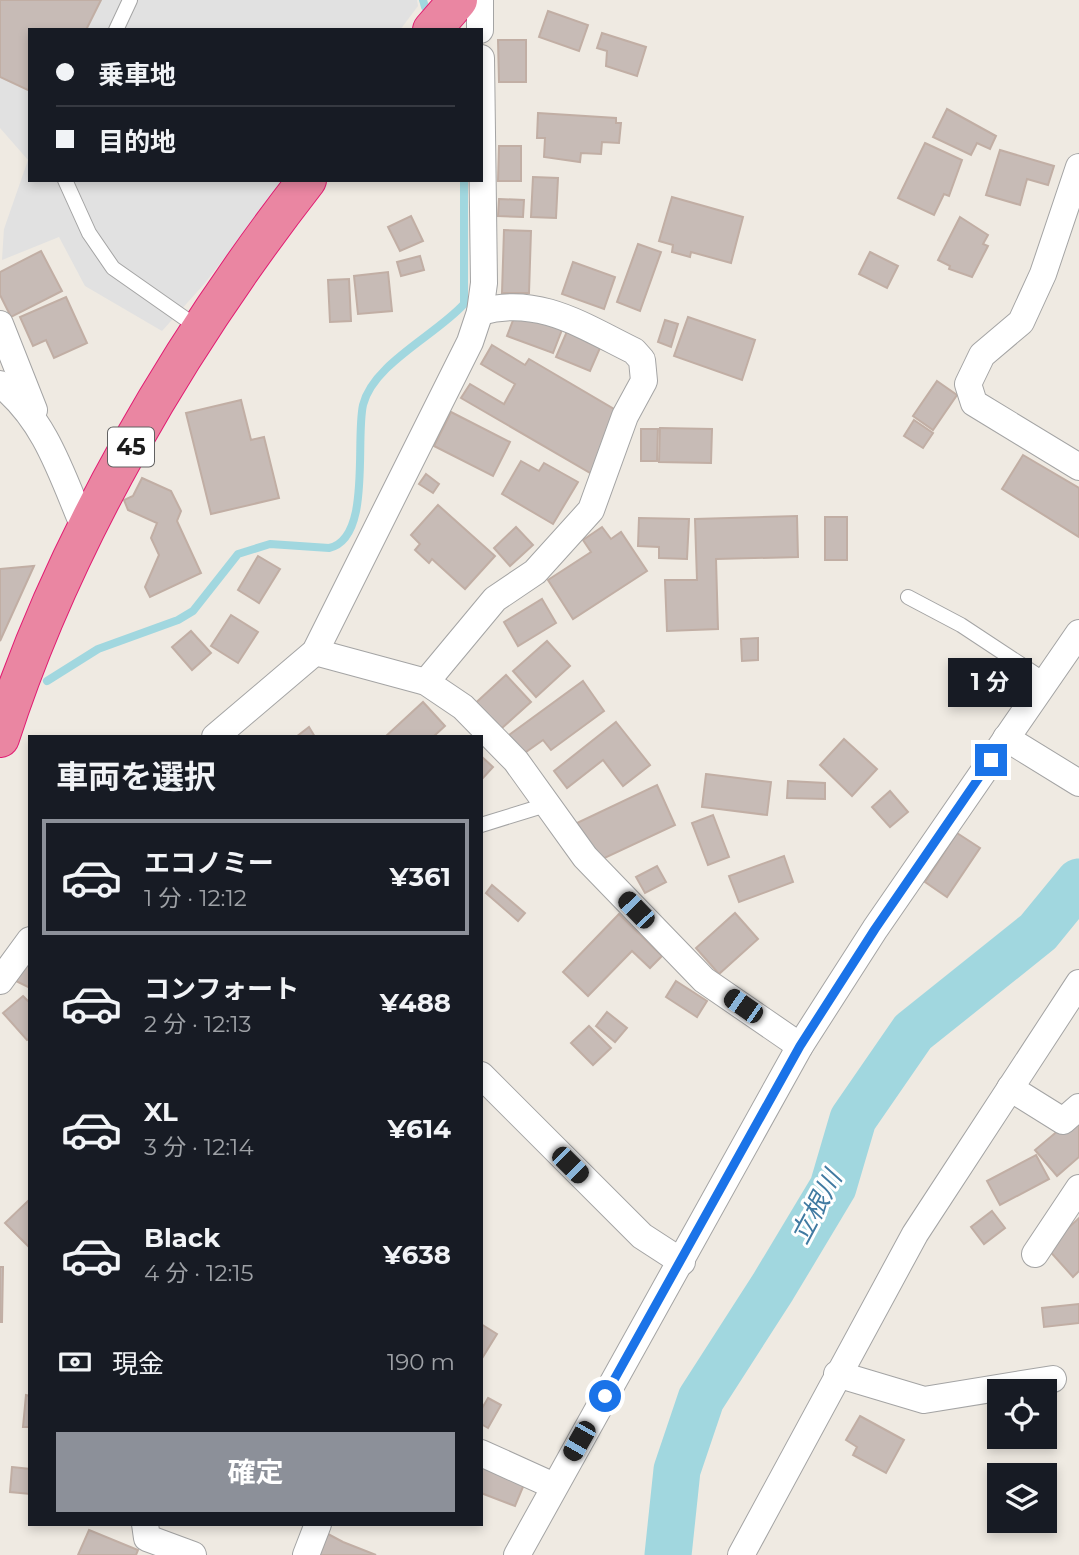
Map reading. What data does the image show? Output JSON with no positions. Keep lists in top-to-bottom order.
{
  "streets": {
    "highway": ["45"]
  },
  "water": ["立根川"],
  "page": {
    "banner": ["乗車地", "目的地"],
    "bubble": "1 分",
    "heading": "車両を選択",
    "list": [
      {
        "name": "エコノミー",
        "note": "1 分 · 12:12",
        "value": "¥361"
      },
      {
        "name": "コンフォート",
        "note": "2 分 · 12:13",
        "value": "¥488"
      },
      {
        "name": "XL",
        "note": "3 分 · 12:14",
        "value": "¥614"
      },
      {
        "name": "Black",
        "note": "4 分 · 12:15",
        "value": "¥638"
      }
    ],
    "pay": ["現金", "190 m"],
    "buttons": "確定"
  }
}
